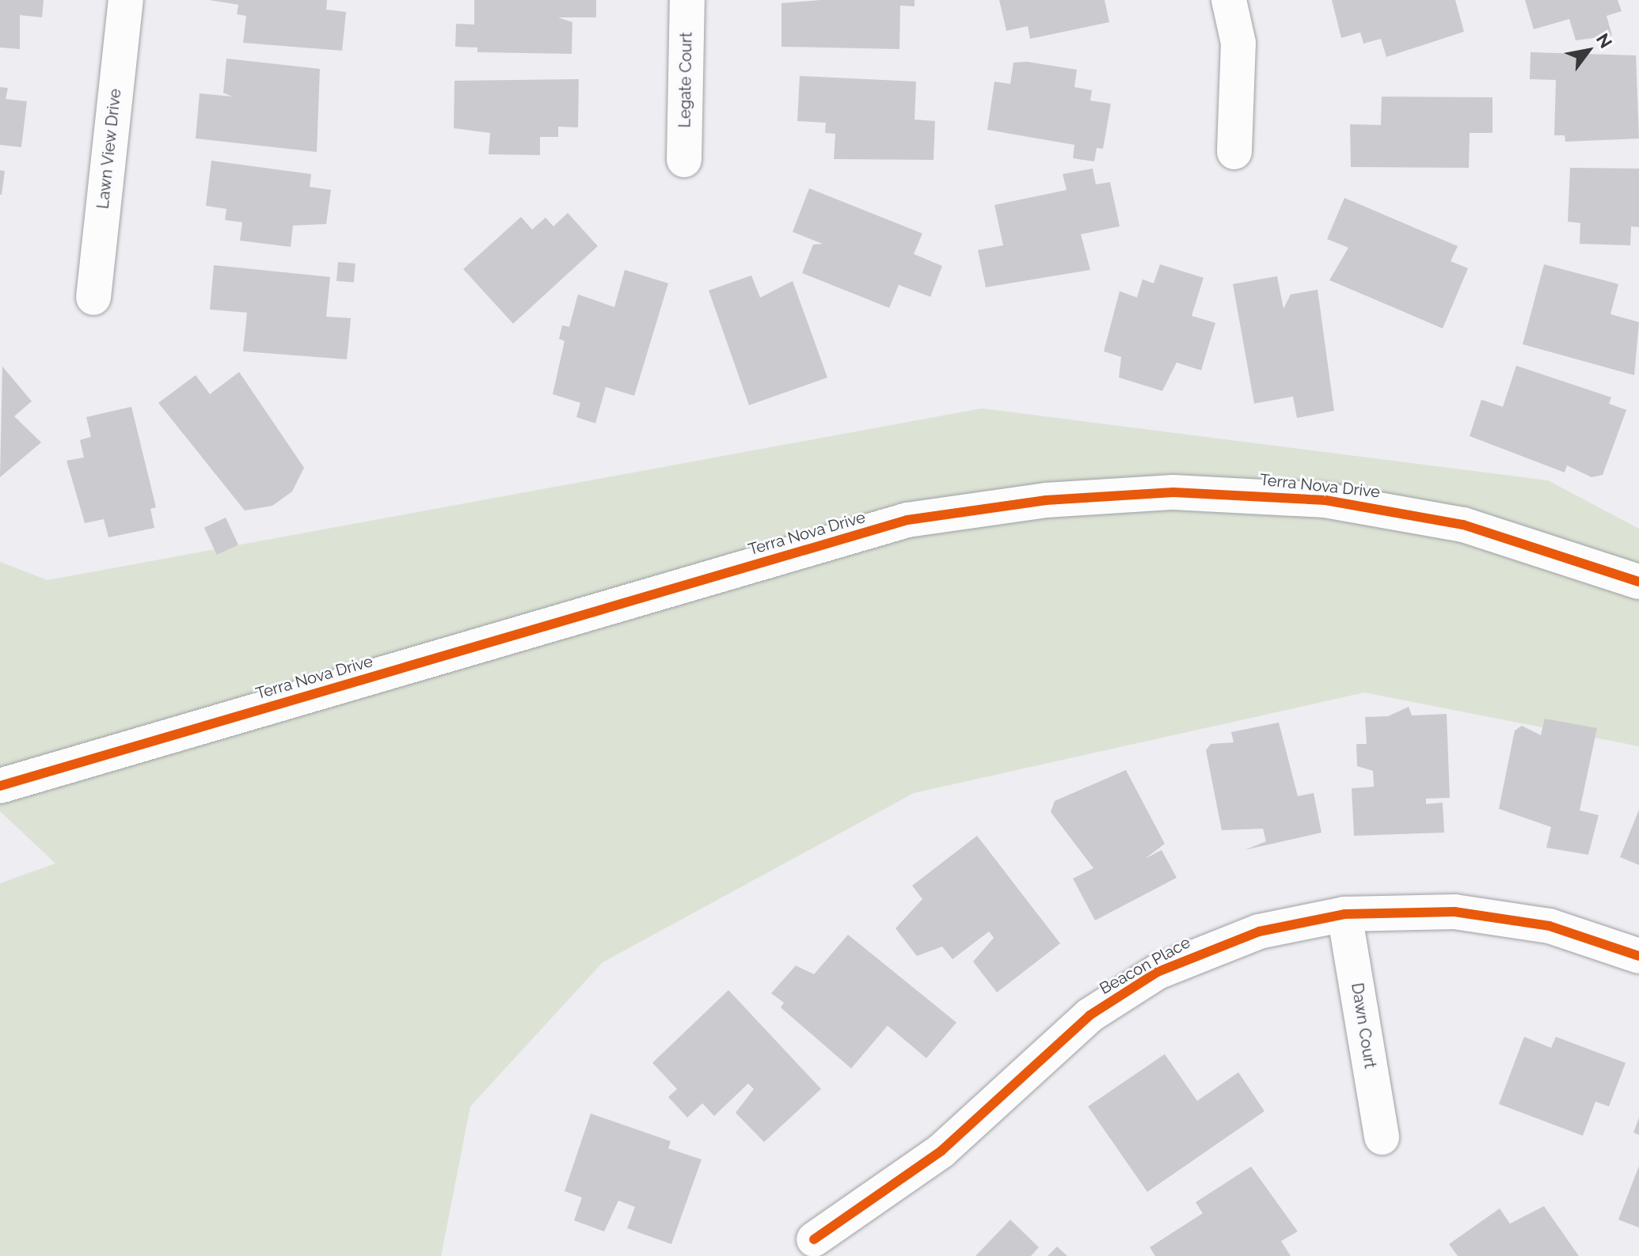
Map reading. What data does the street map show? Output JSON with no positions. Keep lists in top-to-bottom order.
{
  "streets": {
    "street": [
      "Legate Court",
      "Lawn View Drive",
      "Terra Nova Drive",
      "Beacon Place",
      "Dawn Court"
    ]
  },
  "crossings": [
    ["Beacon Place", "Dawn Court"]
  ],
  "north": "top right"
}
